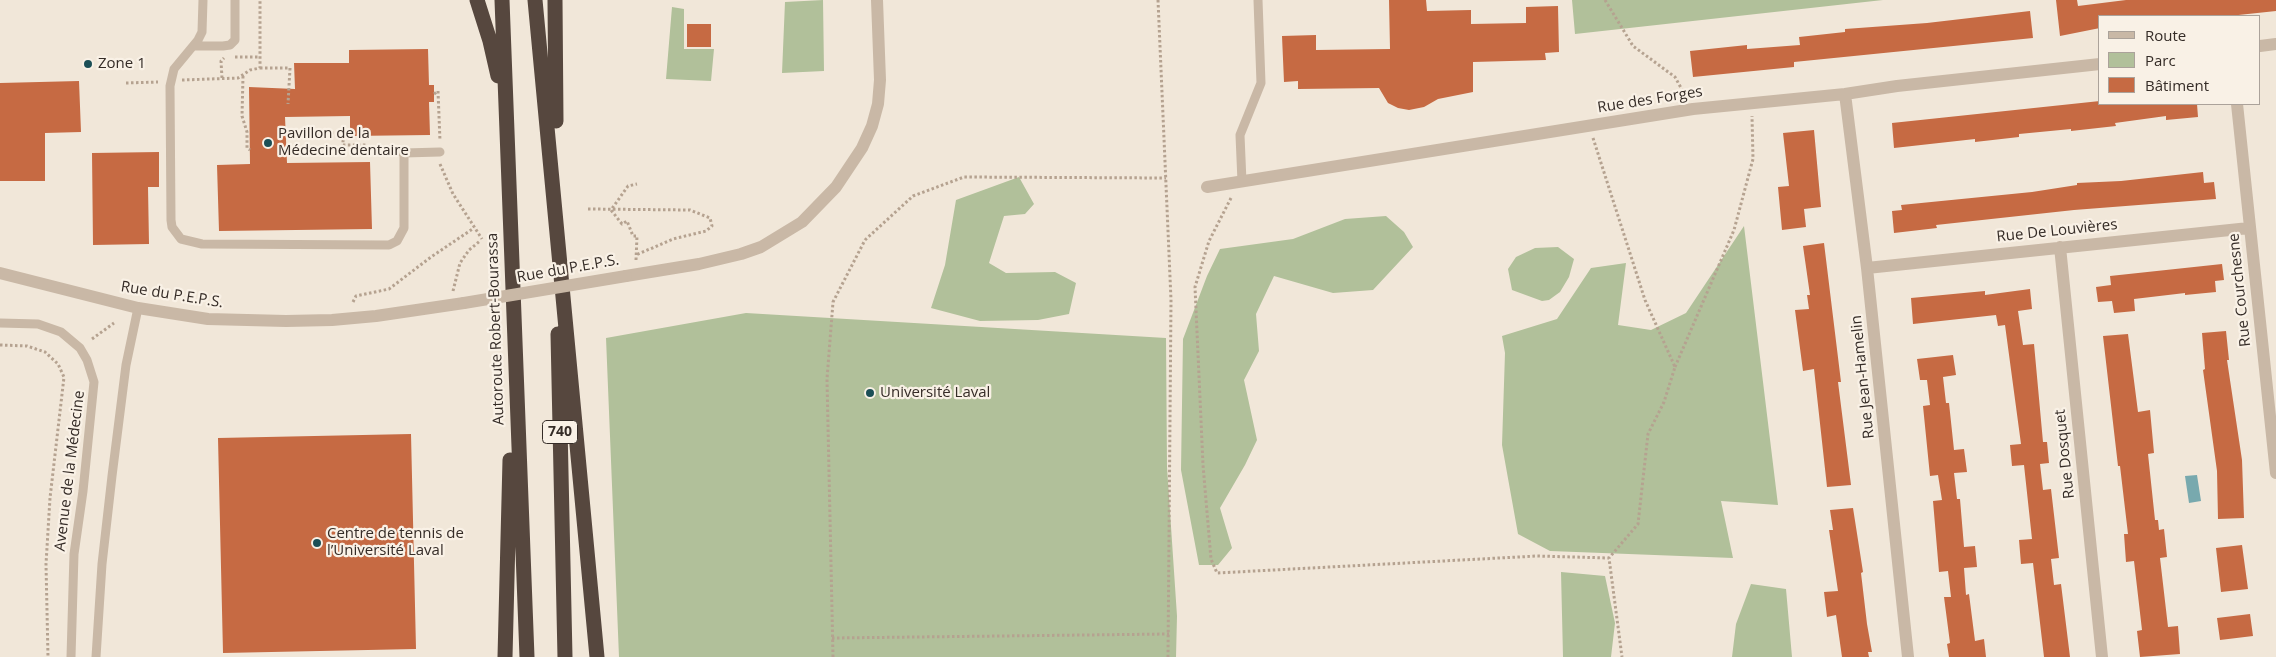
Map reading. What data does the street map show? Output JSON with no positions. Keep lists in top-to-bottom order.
{
  "streets": {
    "highway": ["Autoroute Robert-Bourassa", "740"],
    "street": [
      "Rue des Forges",
      "Rue De Louvières",
      "Rue du P.E.P.S.",
      "Rue Courchesne",
      "Rue Jean-Hamelin",
      "Rue Dosquet"
    ],
    "lane": ["Avenue de la Médecine"]
  },
  "crossings": [
    ["Rue des Forges", "Rue Jean-Hamelin"],
    ["Rue De Louvières", "Rue Courchesne"],
    ["Rue De Louvières", "Rue Jean-Hamelin"],
    ["Rue De Louvières", "Rue Dosquet"]
  ],
  "places": [
    "Zone 1",
    "Pavillon de la Médecine dentaire",
    "Université Laval",
    "Centre de tennis de l’Université Laval"
  ],
  "legend": ["Route", "Parc", "Bâtiment"]
}
